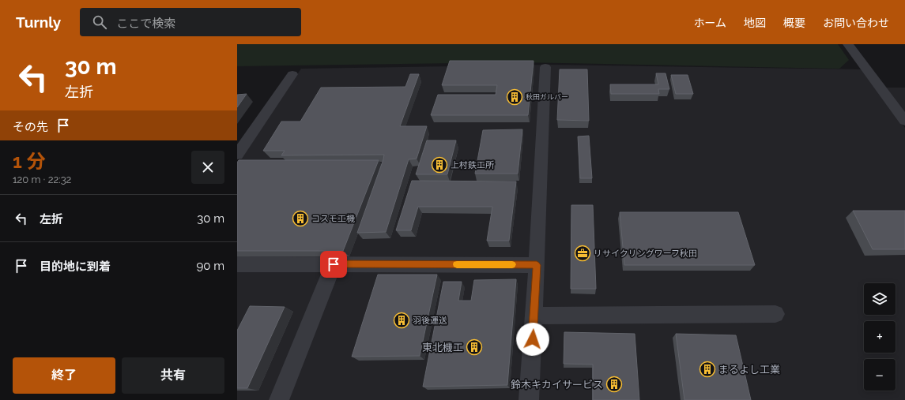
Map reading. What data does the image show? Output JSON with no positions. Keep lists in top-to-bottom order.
{
  "places": {
    "building": [
      "秋田ガルバー",
      "上村鉄工所",
      "コスモ工機",
      "羽後運送",
      "東北機工",
      "まるよし工業",
      "鈴木キカイサービス"
    ],
    "office": ["リサイクリングワーフ秋田"]
  },
  "page": {
    "header": "Turnly",
    "search": "ここで検索",
    "nav": [
      "ホーム",
      "地図",
      "概要",
      "お問い合わせ"
    ],
    "turn": ["30 m", "左折"],
    "then": "その先",
    "heading": ["1 分", "120 m · 22:32"],
    "list": [
      {
        "name": "左折",
        "value": "30 m"
      },
      {
        "name": "目的地に到着",
        "value": "90 m"
      }
    ],
    "map_buttons": ["+", "−"],
    "buttons": ["終了", "共有"]
  }
}
